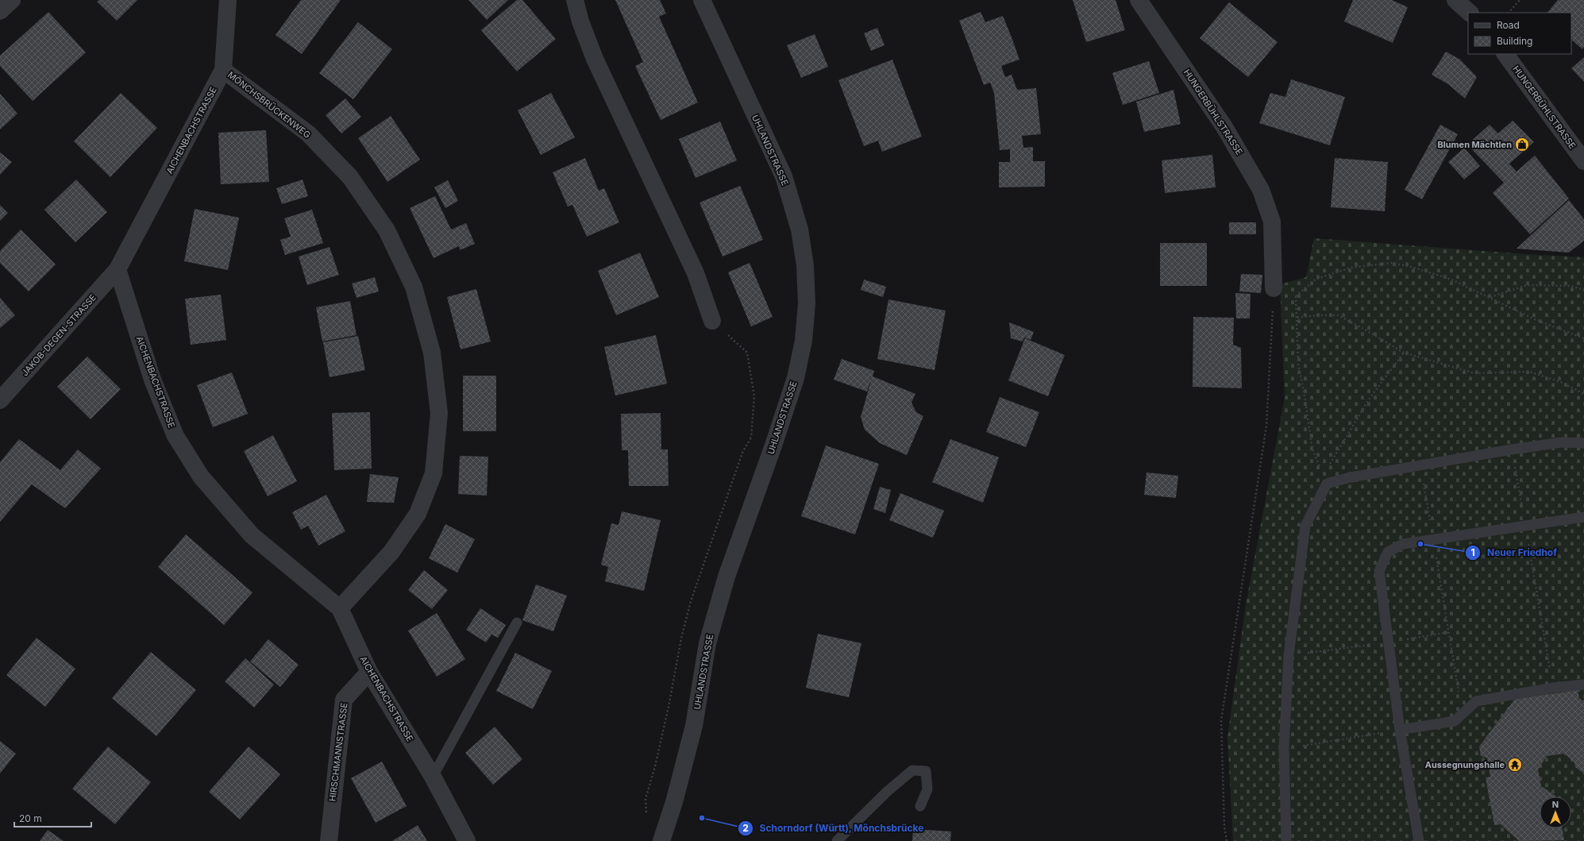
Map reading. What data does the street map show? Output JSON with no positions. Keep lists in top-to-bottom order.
{
  "streets": {
    "street": [
      "MÖNCHSBRÜCKENWEG",
      "HUNGERBÜHLSTRASSE",
      "AICHENBACHSTRASSE",
      "UHLANDSTRASSE",
      "JAKOB-DEGEN-STRASSE",
      "HIRSCHMANNSTRASSE"
    ]
  },
  "crossings": [
    ["MÖNCHSBRÜCKENWEG", "AICHENBACHSTRASSE"],
    ["AICHENBACHSTRASSE", "JAKOB-DEGEN-STRASSE"],
    ["AICHENBACHSTRASSE", "HIRSCHMANNSTRASSE"]
  ],
  "places": {
    "shop": ["Blumen Mächtlen"],
    "other": ["Neuer Friedhof", "Schorndorf (Württ), Mönchsbrücke"],
    "temple": ["Aussegnungshalle"]
  },
  "legend": ["Road", "Building"],
  "scale_bar": "20 m",
  "north": "top"
}
